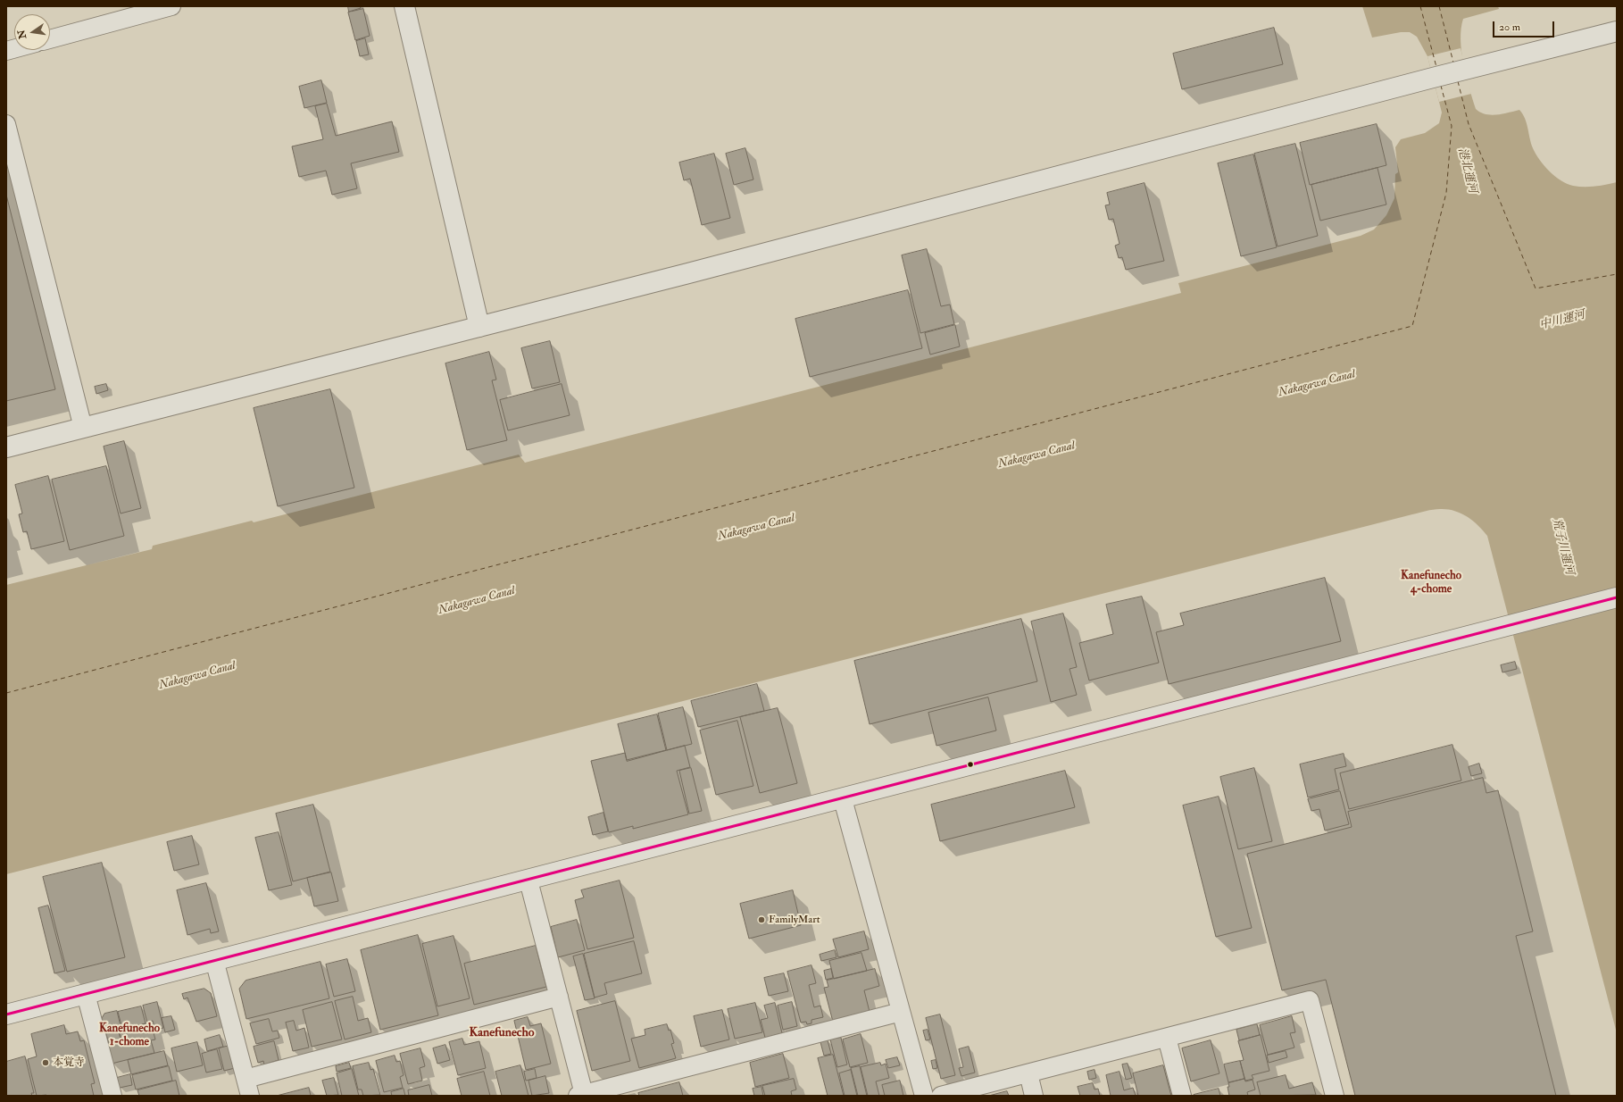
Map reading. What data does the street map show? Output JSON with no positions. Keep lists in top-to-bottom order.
{
  "districts": ["Kanefunecho 4-chome", "Kanefunecho 1-chome", "Kanefunecho"],
  "water": [
    "港北運河",
    "中川運河",
    "Nakagawa Canal",
    "荒子川運河"
  ],
  "places": ["FamilyMart", "本覚寺"],
  "scale_bar": "20 m",
  "north": "left"
}
